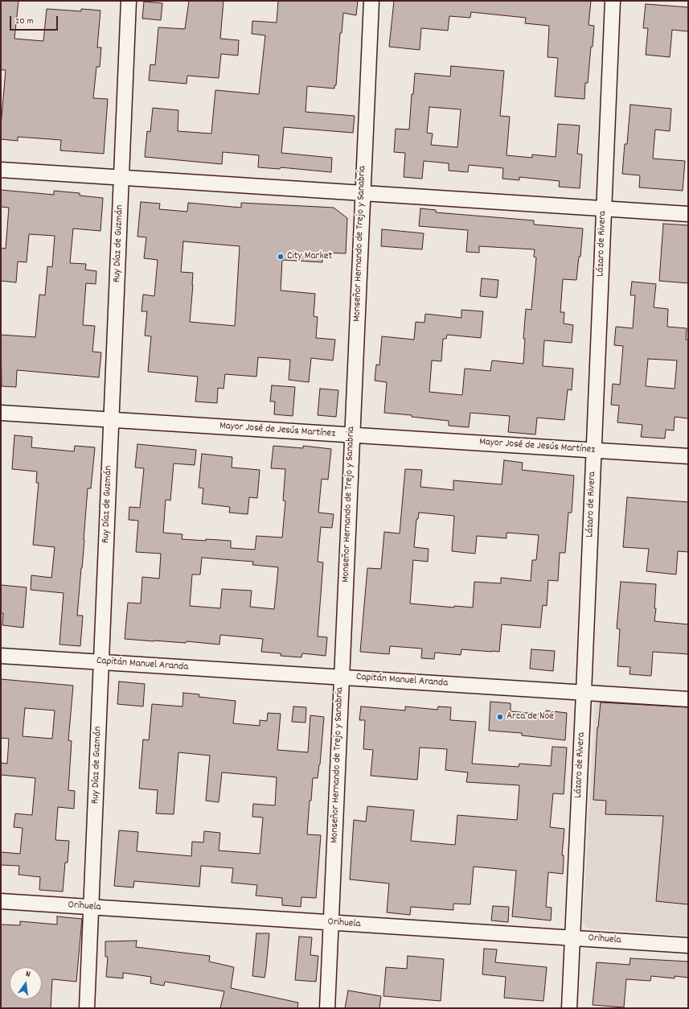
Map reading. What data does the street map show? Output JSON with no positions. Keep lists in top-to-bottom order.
{
  "streets": {
    "street": [
      "Ruy Díaz de Guzmán",
      "Monseñor Hernando de Trejo y Sanabria",
      "Lázaro de Rivera",
      "Mayor José de Jesús Martínez",
      "Capitán Manuel Aranda",
      "Orihuela"
    ]
  },
  "crossings": [
    ["Ruy Díaz de Guzmán", "Mayor José de Jesús Martínez"],
    ["Ruy Díaz de Guzmán", "Capitán Manuel Aranda"],
    ["Ruy Díaz de Guzmán", "Orihuela"],
    ["Monseñor Hernando de Trejo y Sanabria", "Mayor José de Jesús Martínez"],
    ["Monseñor Hernando de Trejo y Sanabria", "Capitán Manuel Aranda"],
    ["Monseñor Hernando de Trejo y Sanabria", "Orihuela"],
    ["Lázaro de Rivera", "Mayor José de Jesús Martínez"],
    ["Lázaro de Rivera", "Capitán Manuel Aranda"],
    ["Lázaro de Rivera", "Orihuela"]
  ],
  "places": ["City Market", "Arca de Noé"],
  "scale_bar": "20 m",
  "north": "top"
}
